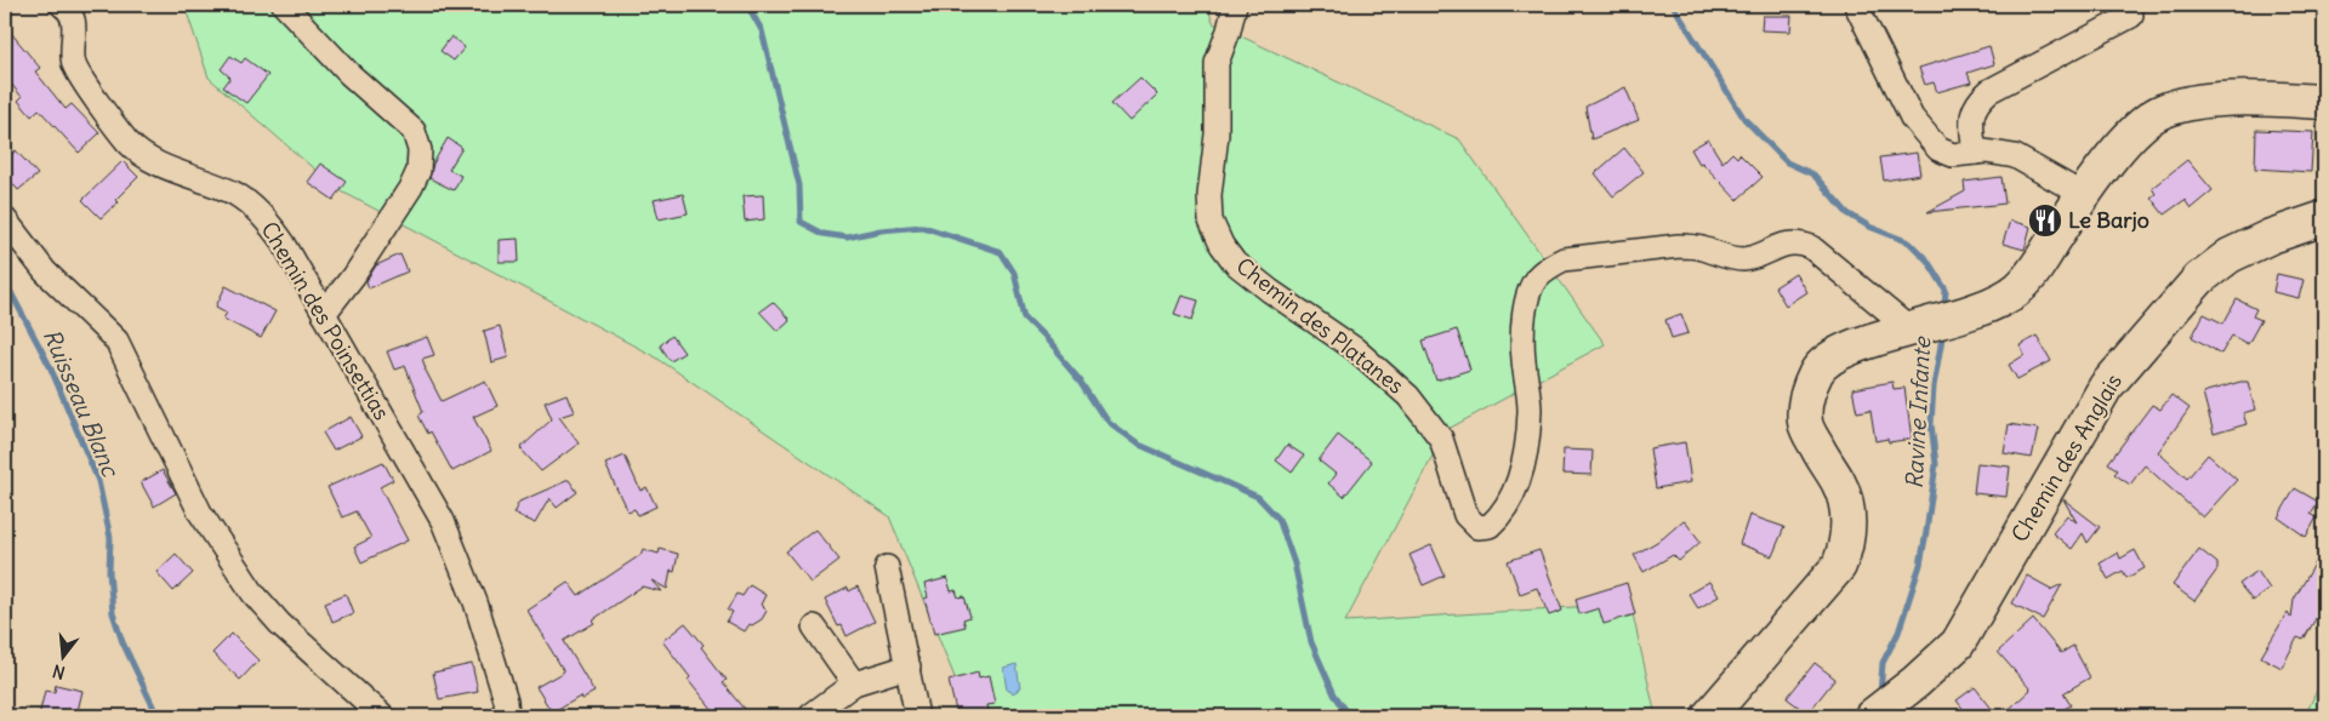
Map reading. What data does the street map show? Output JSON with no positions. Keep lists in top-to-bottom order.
{
  "streets": {
    "street": ["Chemin des Poinsettias", "Chemin des Platanes", "Chemin des Anglais"]
  },
  "water": ["Ruisseau Blanc", "Ravine Infante"],
  "places": {
    "restaurant": ["Le Barjo"]
  },
  "north": "bottom"
}
